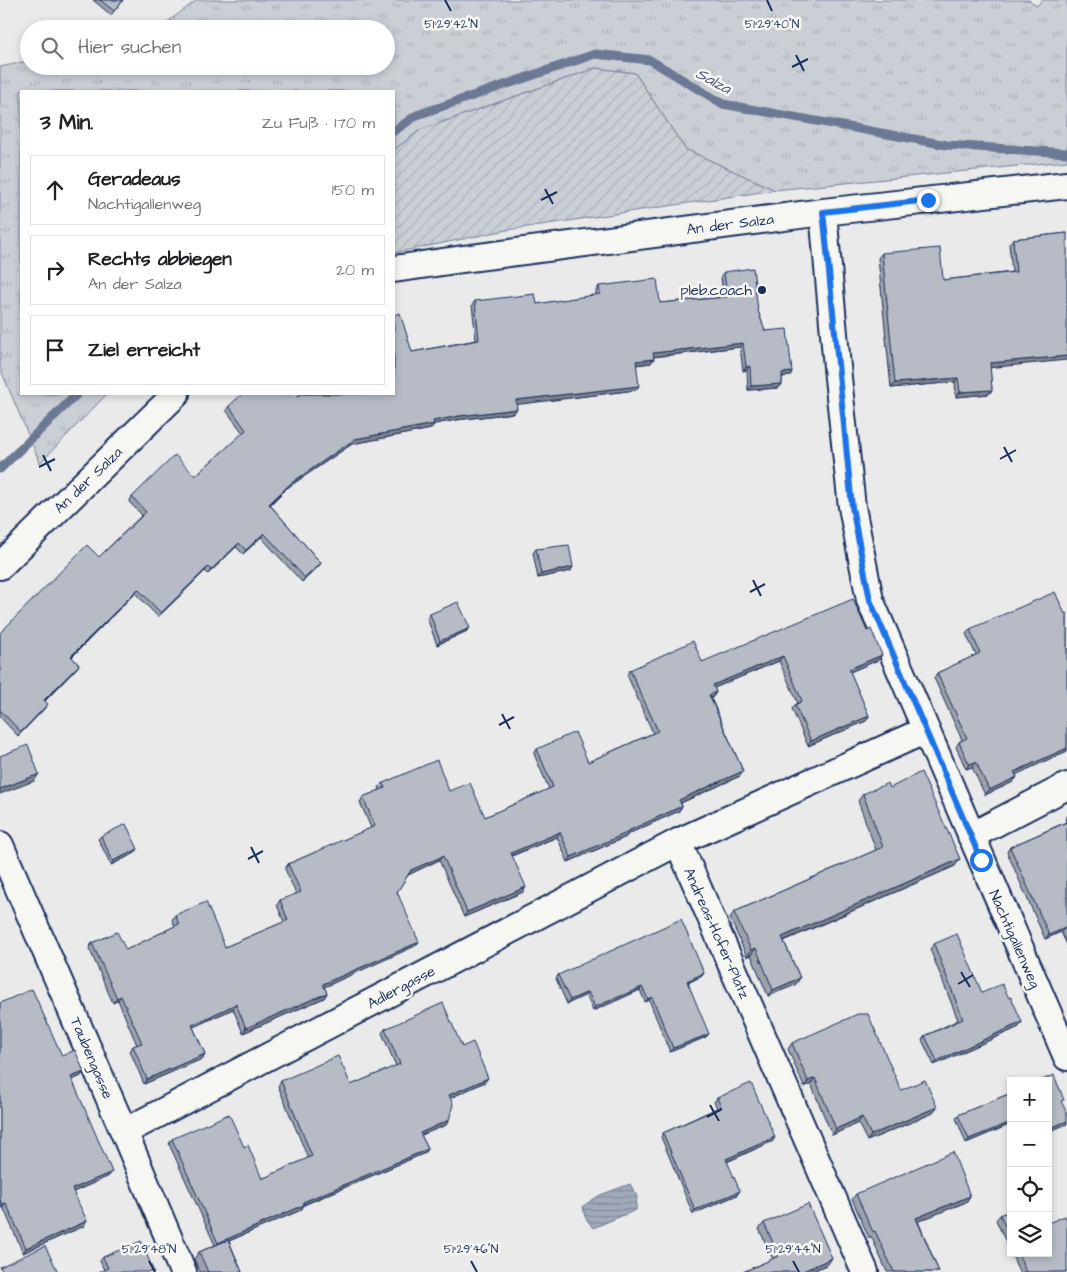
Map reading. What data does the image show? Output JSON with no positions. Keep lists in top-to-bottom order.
{
  "streets": {
    "street": [
      "An der Salza",
      "Andreas-Hofer-Platz",
      "Nachtigallenweg",
      "Adlergasse",
      "Taubengasse"
    ]
  },
  "crossings": [
    ["An der Salza", "Nachtigallenweg"],
    ["Andreas-Hofer-Platz", "Adlergasse"],
    ["Adlergasse", "Taubengasse"]
  ],
  "water": ["Salza"],
  "places": ["pleb.coach"],
  "page": {
    "search": "Hier suchen",
    "heading": ["3 Min.", "Zu Fuß · 170 m"],
    "list": [
      ["Geradeaus", "Nachtigallenweg", "150 m"],
      ["Rechts abbiegen", "An der Salza", "20 m"],
      "Ziel erreicht"
    ],
    "map_buttons": ["+", "−"]
  },
  "coordinates": [
    "51°29'42\"N",
    "51°29'40\"N",
    "51°29'48\"N",
    "51°29'46\"N",
    "51°29'44\"N"
  ]
}
